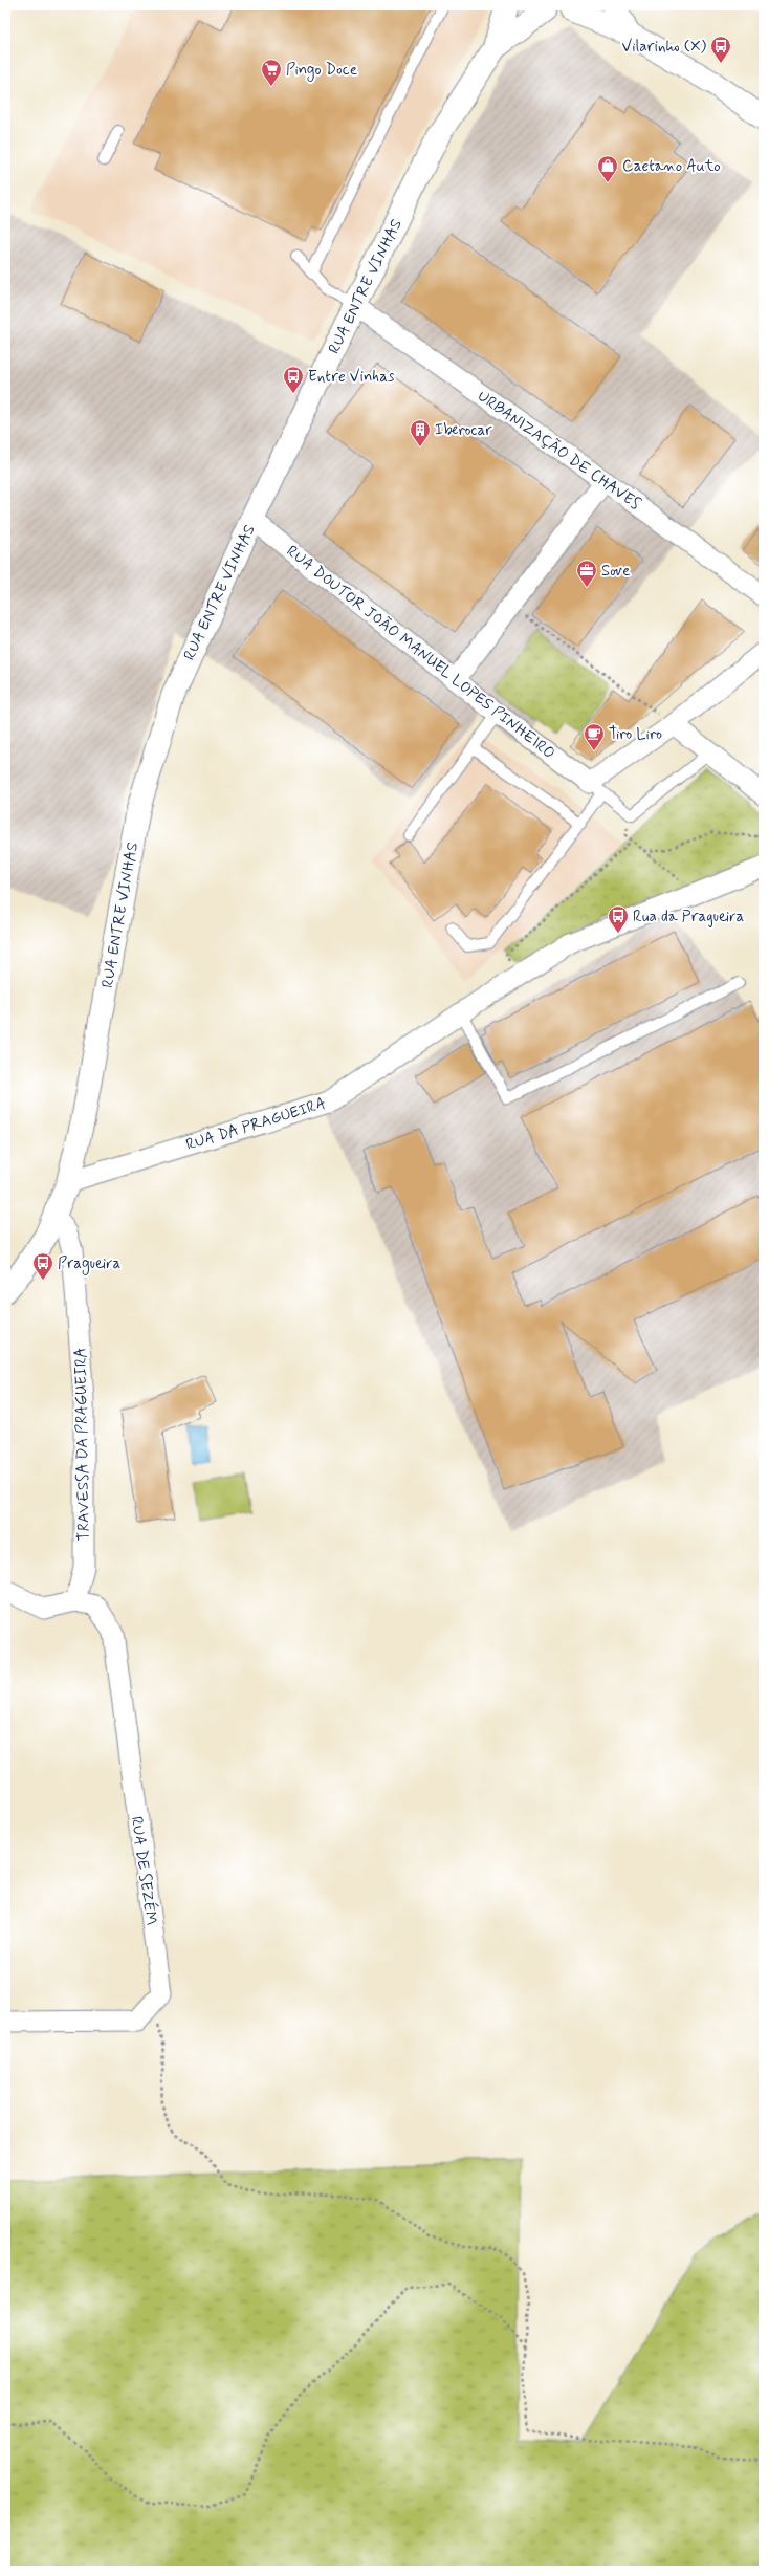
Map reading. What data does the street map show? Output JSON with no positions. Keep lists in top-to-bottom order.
{
  "streets": {
    "street": [
      "RUA ENTRE VINHAS",
      "URBANIZAÇÃO DE CHAVES",
      "RUA DOUTOR JOÃO MANUEL LOPES PINHEIRO",
      "RUA DA PRAGUEIRA",
      "TRAVESSA DA PRAGUEIRA",
      "RUA DE SEZÉM"
    ]
  },
  "crossings": [
    ["RUA ENTRE VINHAS", "URBANIZAÇÃO DE CHAVES"],
    ["RUA ENTRE VINHAS", "RUA DOUTOR JOÃO MANUEL LOPES PINHEIRO"],
    ["RUA ENTRE VINHAS", "RUA DA PRAGUEIRA"],
    ["RUA ENTRE VINHAS", "TRAVESSA DA PRAGUEIRA"],
    ["TRAVESSA DA PRAGUEIRA", "RUA DE SEZÉM"]
  ],
  "places": {
    "bus stop": [
      "Vilarinho (X)",
      "Entre Vinhas",
      "Rua da Pragueira",
      "Pragueira"
    ],
    "supermarket": ["Pingo Doce"],
    "shop": ["Caetano Auto"],
    "building": ["Iberocar"],
    "office": ["Sove"],
    "cafe": ["Tiro Liro"]
  }
}
